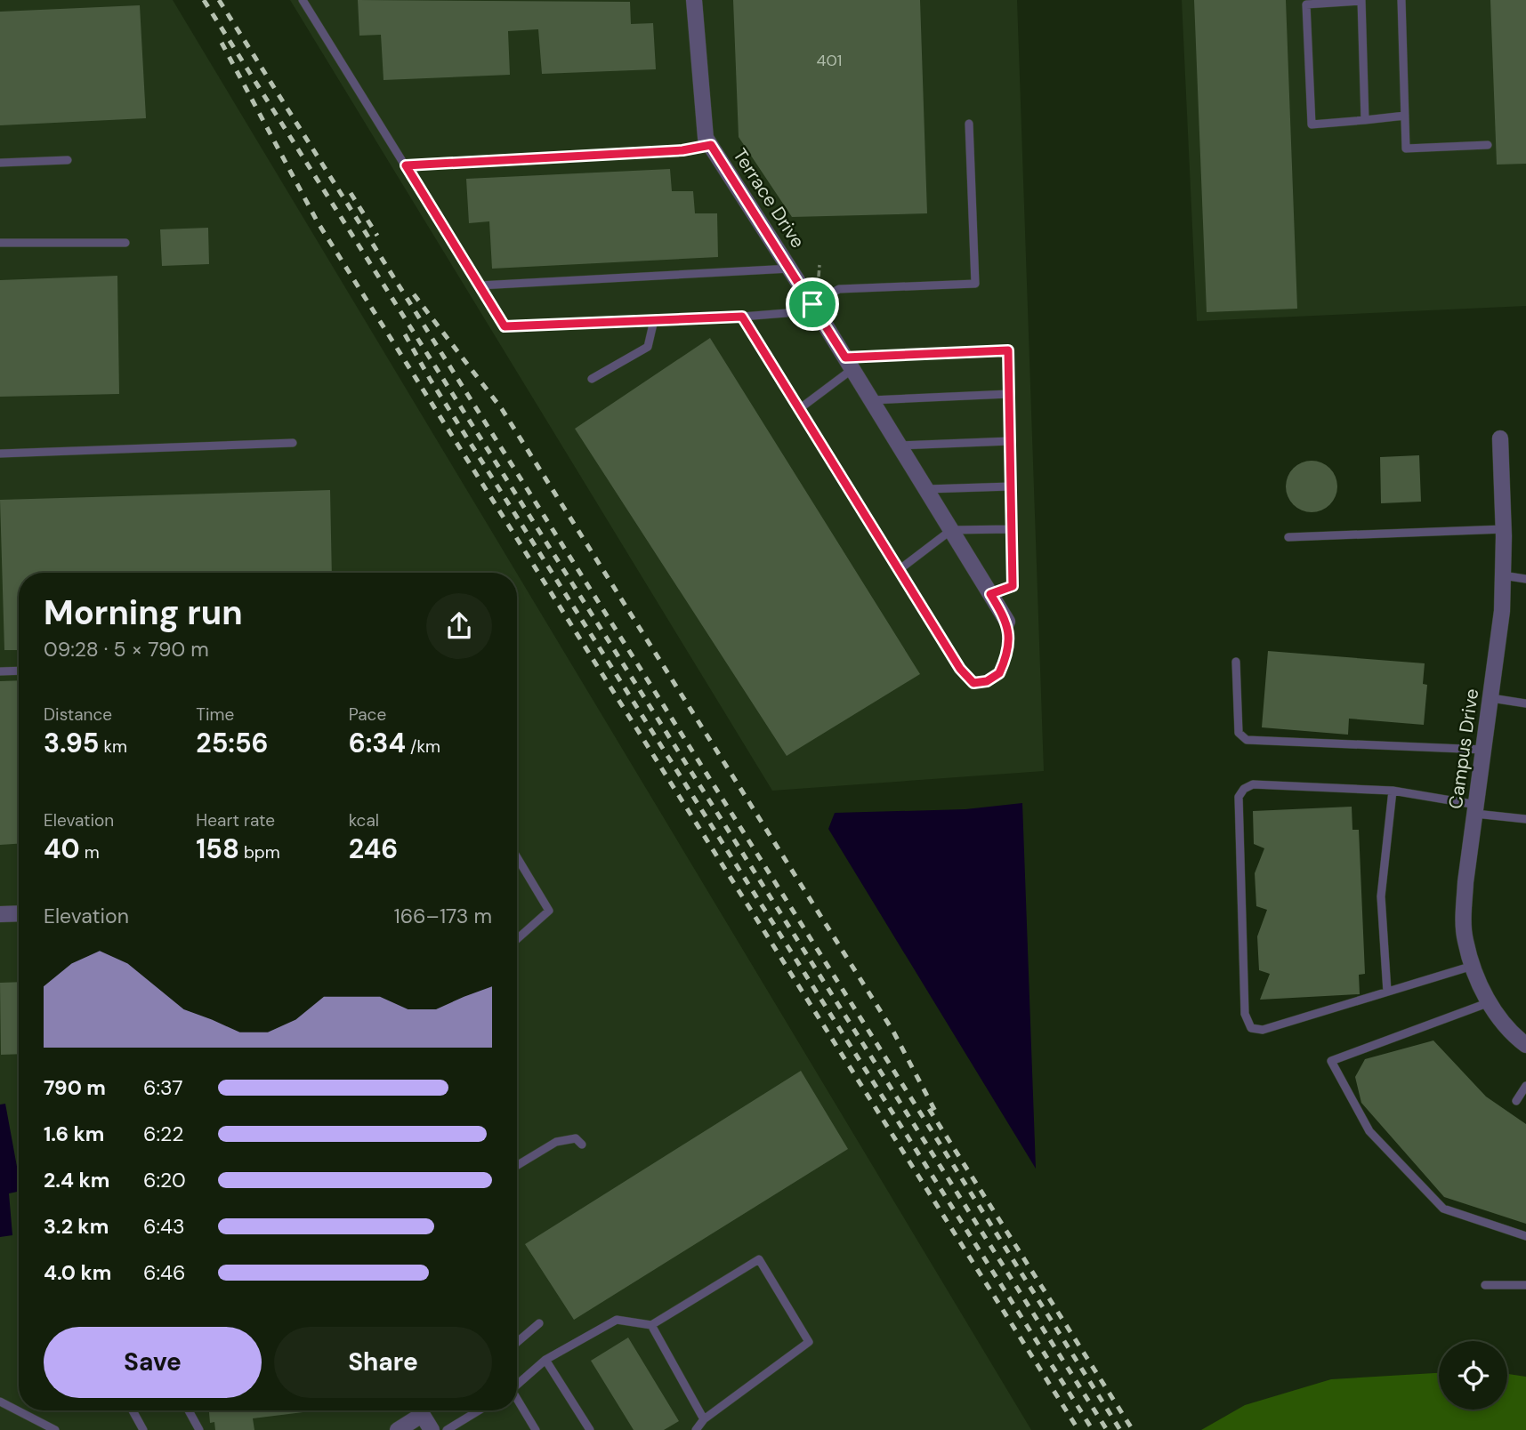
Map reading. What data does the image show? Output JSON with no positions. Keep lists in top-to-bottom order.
{
  "streets": {
    "street": ["Terrace Drive", "Campus Drive"]
  },
  "house_numbers": ["401"],
  "page": {
    "heading": ["Morning run", "09:28 · 5 × 790 m"],
    "stats": [
      ["Distance", "3.95 km"],
      ["Time", "25:56"],
      ["Pace", "6:34 /km"],
      ["Elevation", "40 m"],
      ["Heart rate", "158 bpm"],
      ["kcal", "246"]
    ],
    "chart": ["Elevation", "166–173 m"],
    "list": [
      {
        "name": "790 m",
        "note": "6:37"
      },
      {
        "name": "1.6 km",
        "note": "6:22"
      },
      {
        "name": "2.4 km",
        "note": "6:20"
      },
      {
        "name": "3.2 km",
        "note": "6:43"
      },
      {
        "name": "4.0 km",
        "note": "6:46"
      }
    ],
    "buttons": ["Save", "Share"]
  }
}
